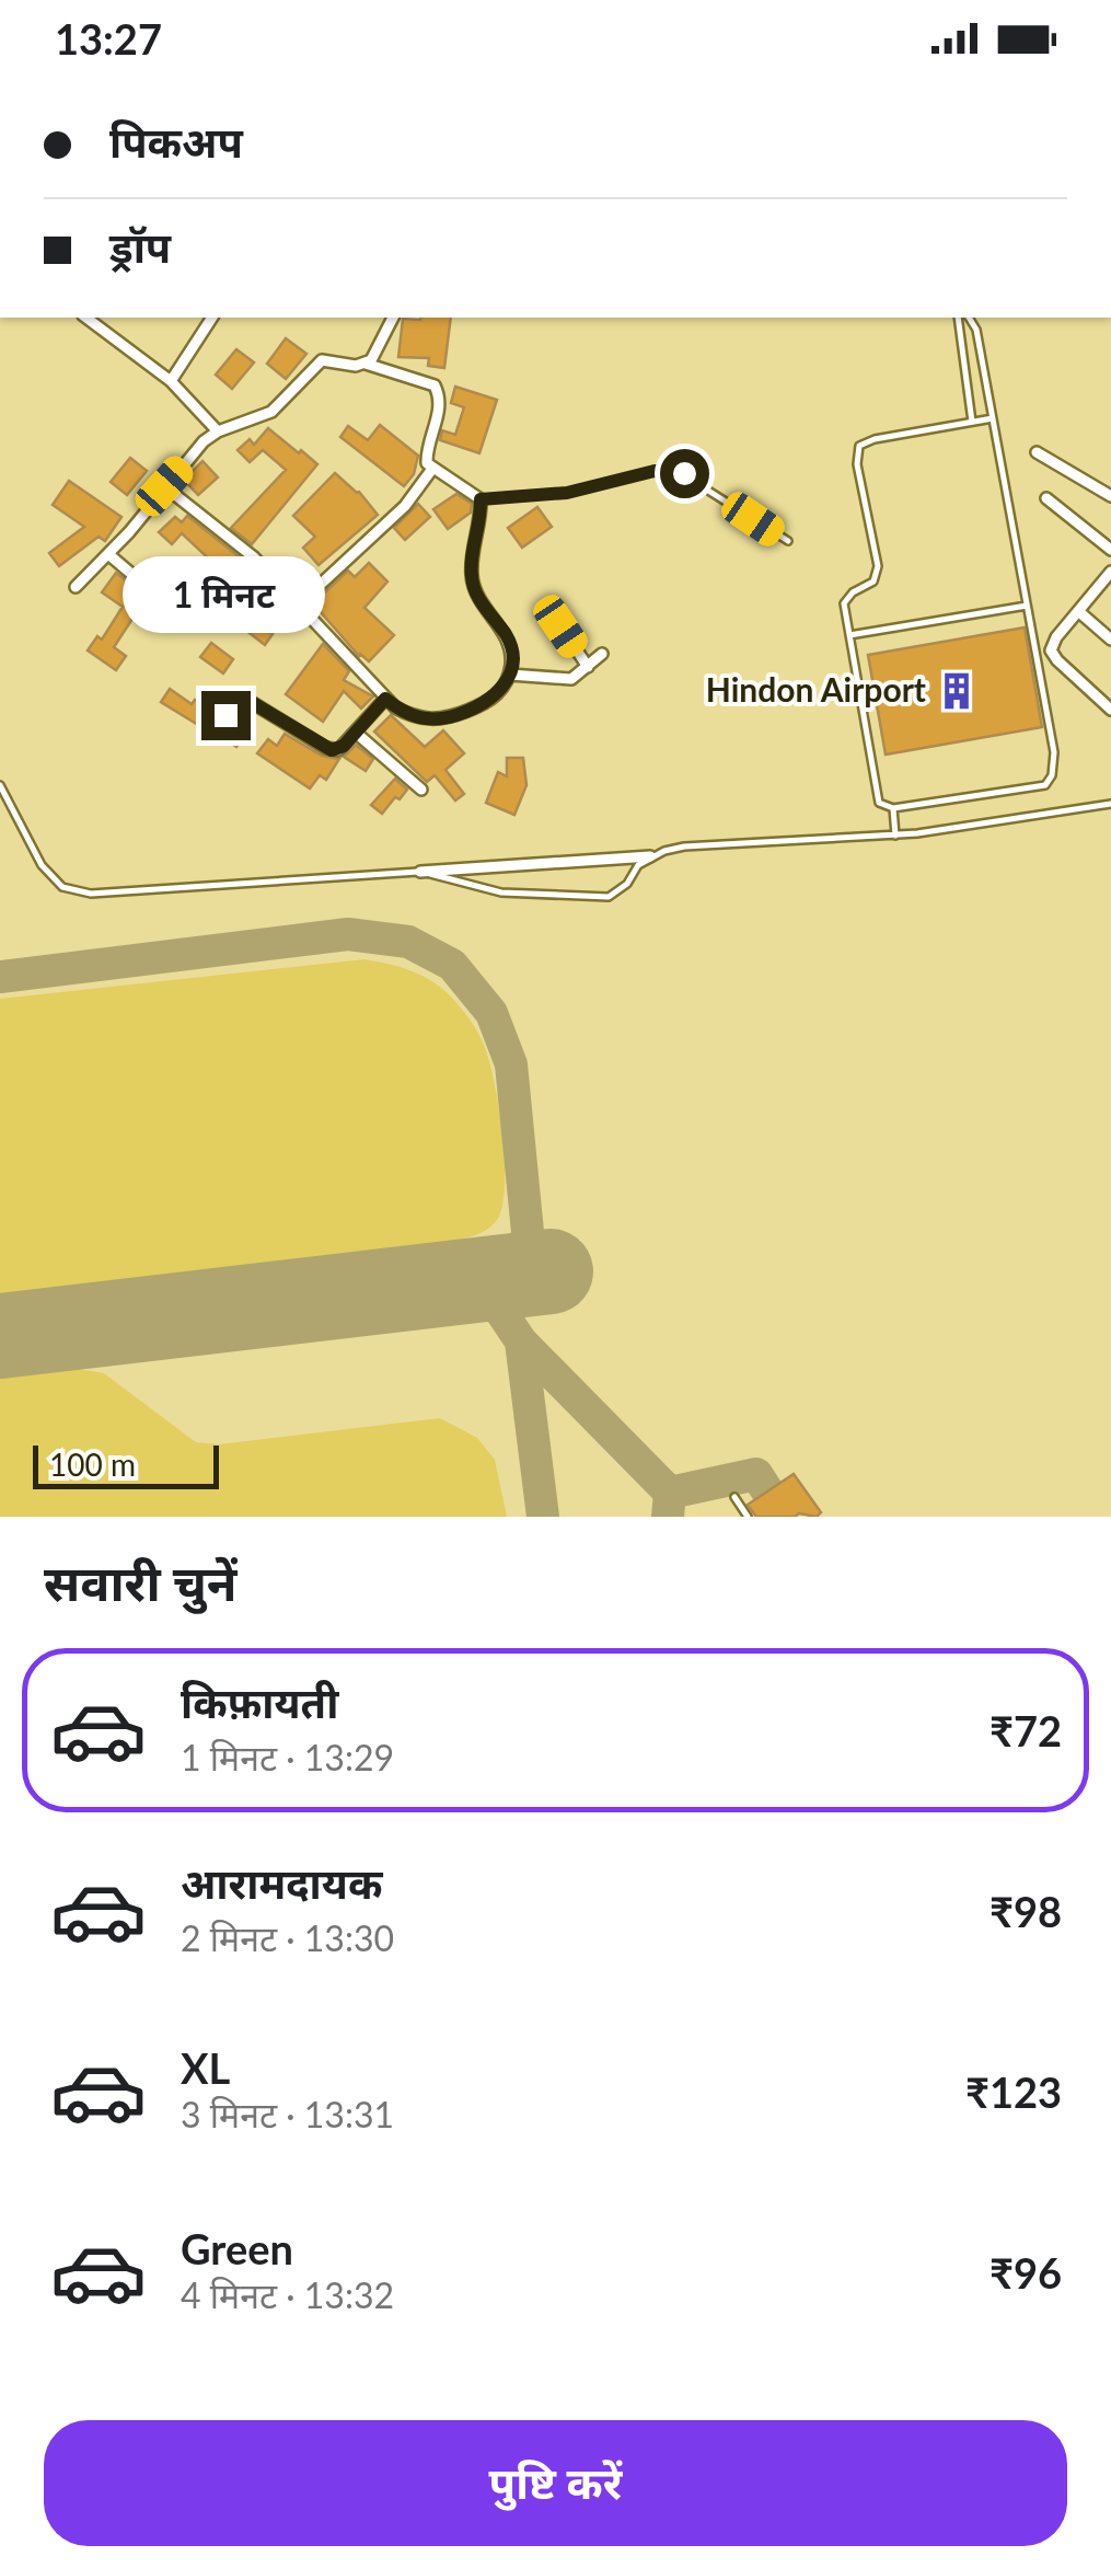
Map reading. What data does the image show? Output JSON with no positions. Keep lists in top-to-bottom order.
{
  "places": {
    "building": ["Hindon Airport"]
  },
  "scale_bar": "100 m",
  "page": {
    "status": "13:27",
    "banner": ["पिकअप", "ड्रॉप"],
    "bubble": "1 मिनट",
    "scale": "100 m",
    "heading": "सवारी चुनें",
    "list": [
      {
        "name": "किफ़ायती",
        "note": "1 मिनट · 13:29",
        "value": "₹72"
      },
      {
        "name": "आरामदायक",
        "note": "2 मिनट · 13:30",
        "value": "₹98"
      },
      {
        "name": "XL",
        "note": "3 मिनट · 13:31",
        "value": "₹123"
      },
      {
        "name": "Green",
        "note": "4 मिनट · 13:32",
        "value": "₹96"
      }
    ],
    "buttons": "पुष्टि करें"
  }
}
